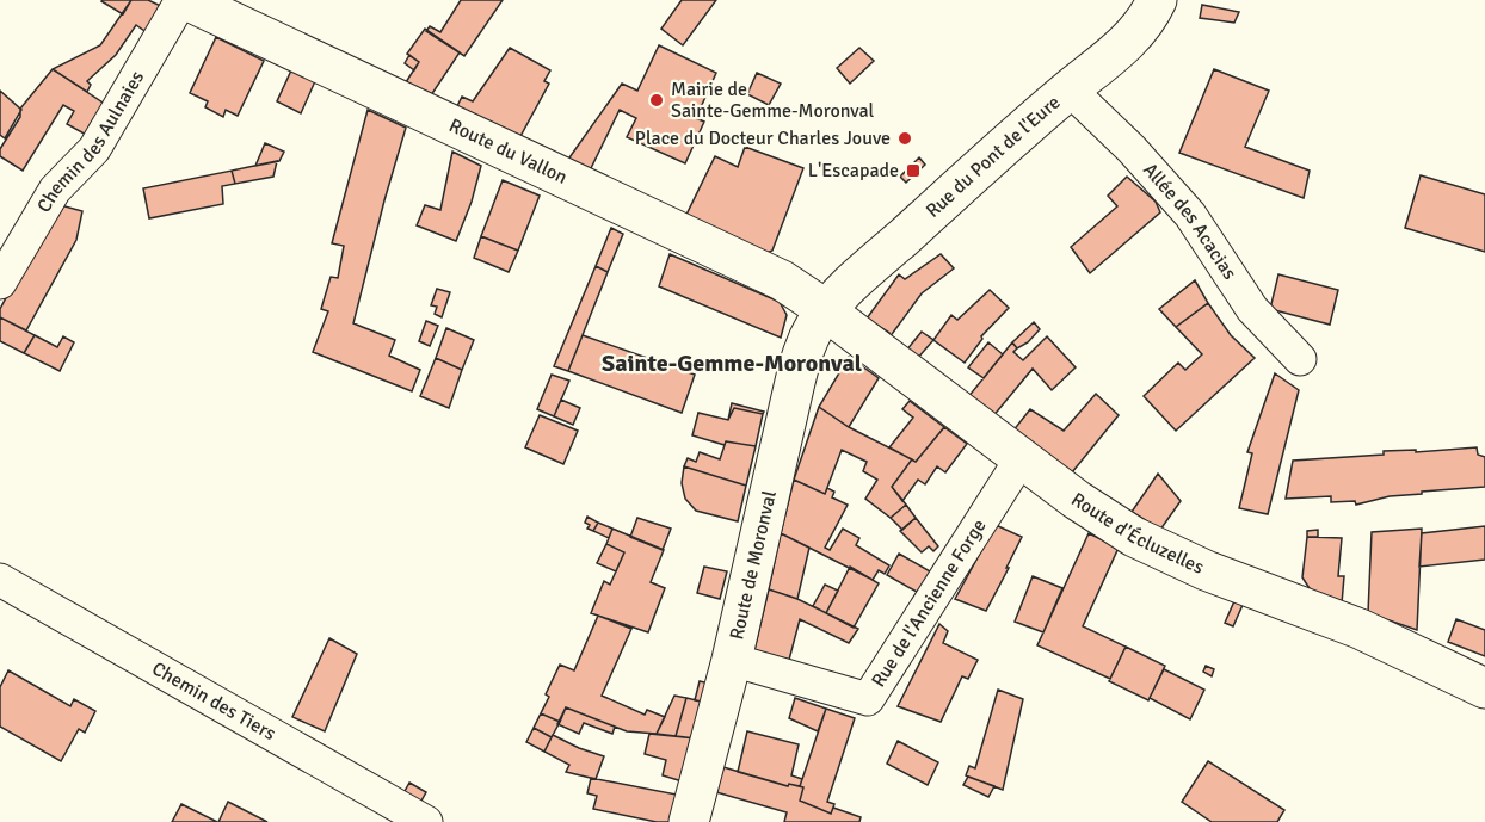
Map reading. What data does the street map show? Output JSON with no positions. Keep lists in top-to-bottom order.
{
  "streets": {
    "street": [
      "Chemin des Aulnaies",
      "Route du Vallon",
      "Rue du Pont de l'Eure",
      "Allée des Acacias",
      "Route d'Écluzelles",
      "Route de Moronval",
      "Rue de l'Ancienne Forge",
      "Chemin des Tiers"
    ]
  },
  "crossings": [
    ["Chemin des Aulnaies", "Route du Vallon"],
    ["Route du Vallon", "Rue du Pont de l'Eure"],
    ["Route du Vallon", "Route d'Écluzelles"],
    ["Route du Vallon", "Route de Moronval"],
    ["Rue du Pont de l'Eure", "Allée des Acacias"],
    ["Rue du Pont de l'Eure", "Route d'Écluzelles"],
    ["Rue du Pont de l'Eure", "Route de Moronval"],
    ["Route d'Écluzelles", "Route de Moronval"],
    ["Route d'Écluzelles", "Rue de l'Ancienne Forge"],
    ["Route de Moronval", "Rue de l'Ancienne Forge"]
  ],
  "districts": ["Sainte-Gemme-Moronval"],
  "places": {
    "other": ["Mairie de Sainte-Gemme-Moronval", "Place du Docteur Charles Jouve"],
    "transit": ["L'Escapade"]
  }
}
